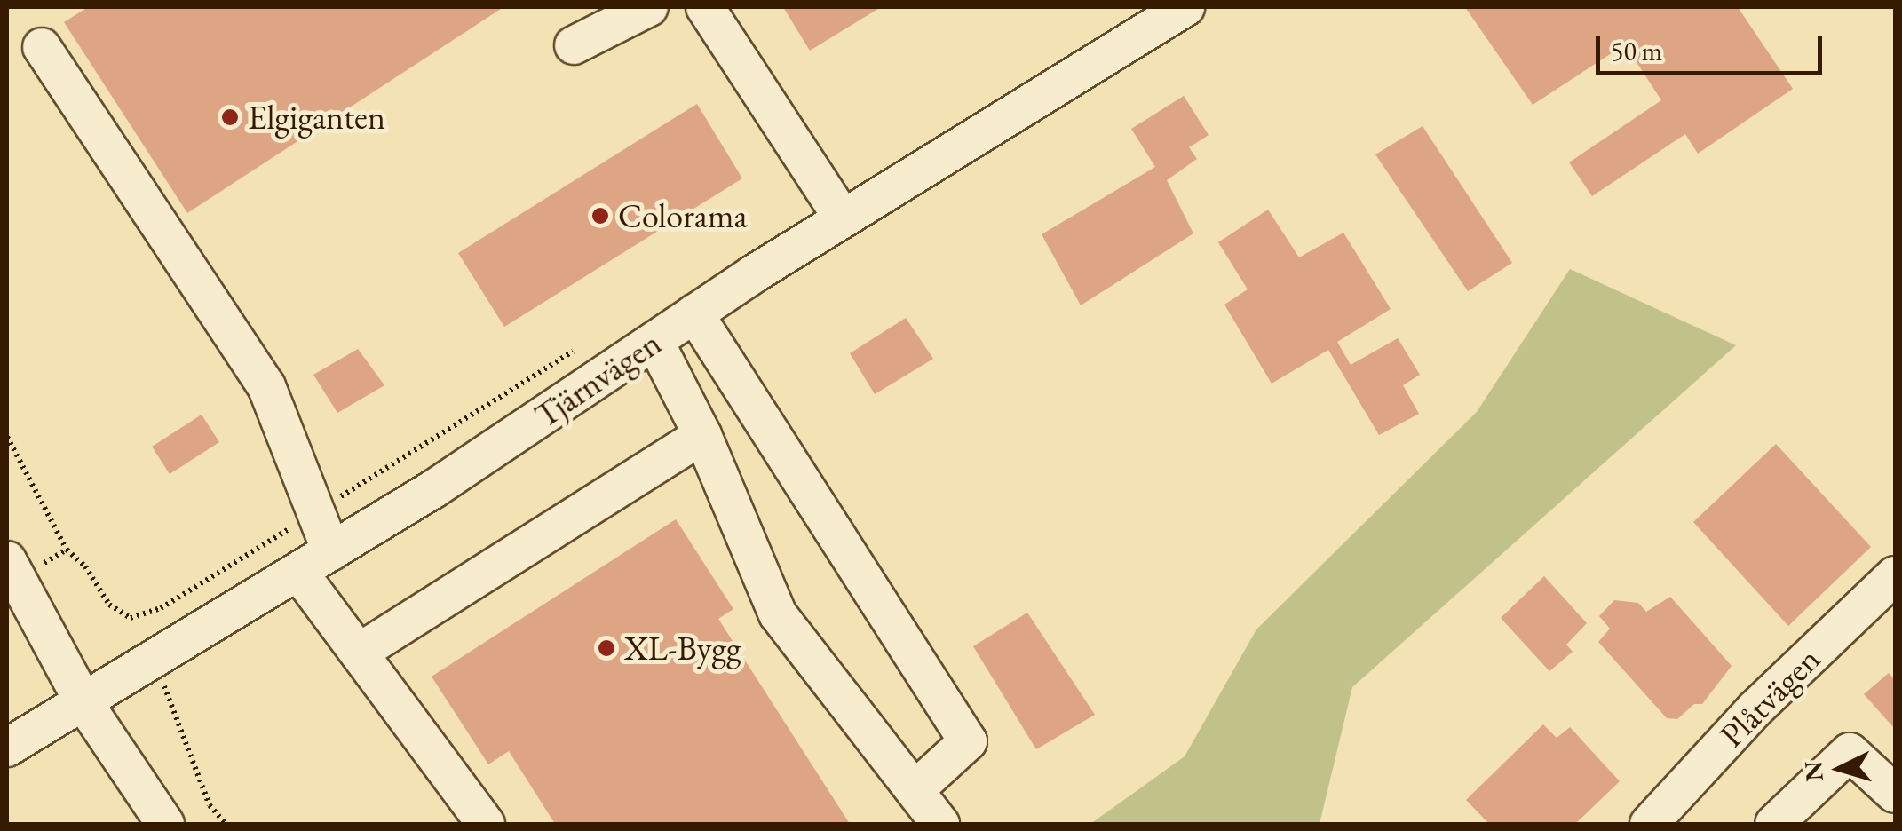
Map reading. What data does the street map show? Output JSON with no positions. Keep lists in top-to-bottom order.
{
  "streets": {
    "street": ["Tjärnvägen", "Plåtvägen"]
  },
  "places": ["Elgiganten", "Colorama", "XL-Bygg"],
  "scale_bar": "50 m",
  "north": "left"
}
